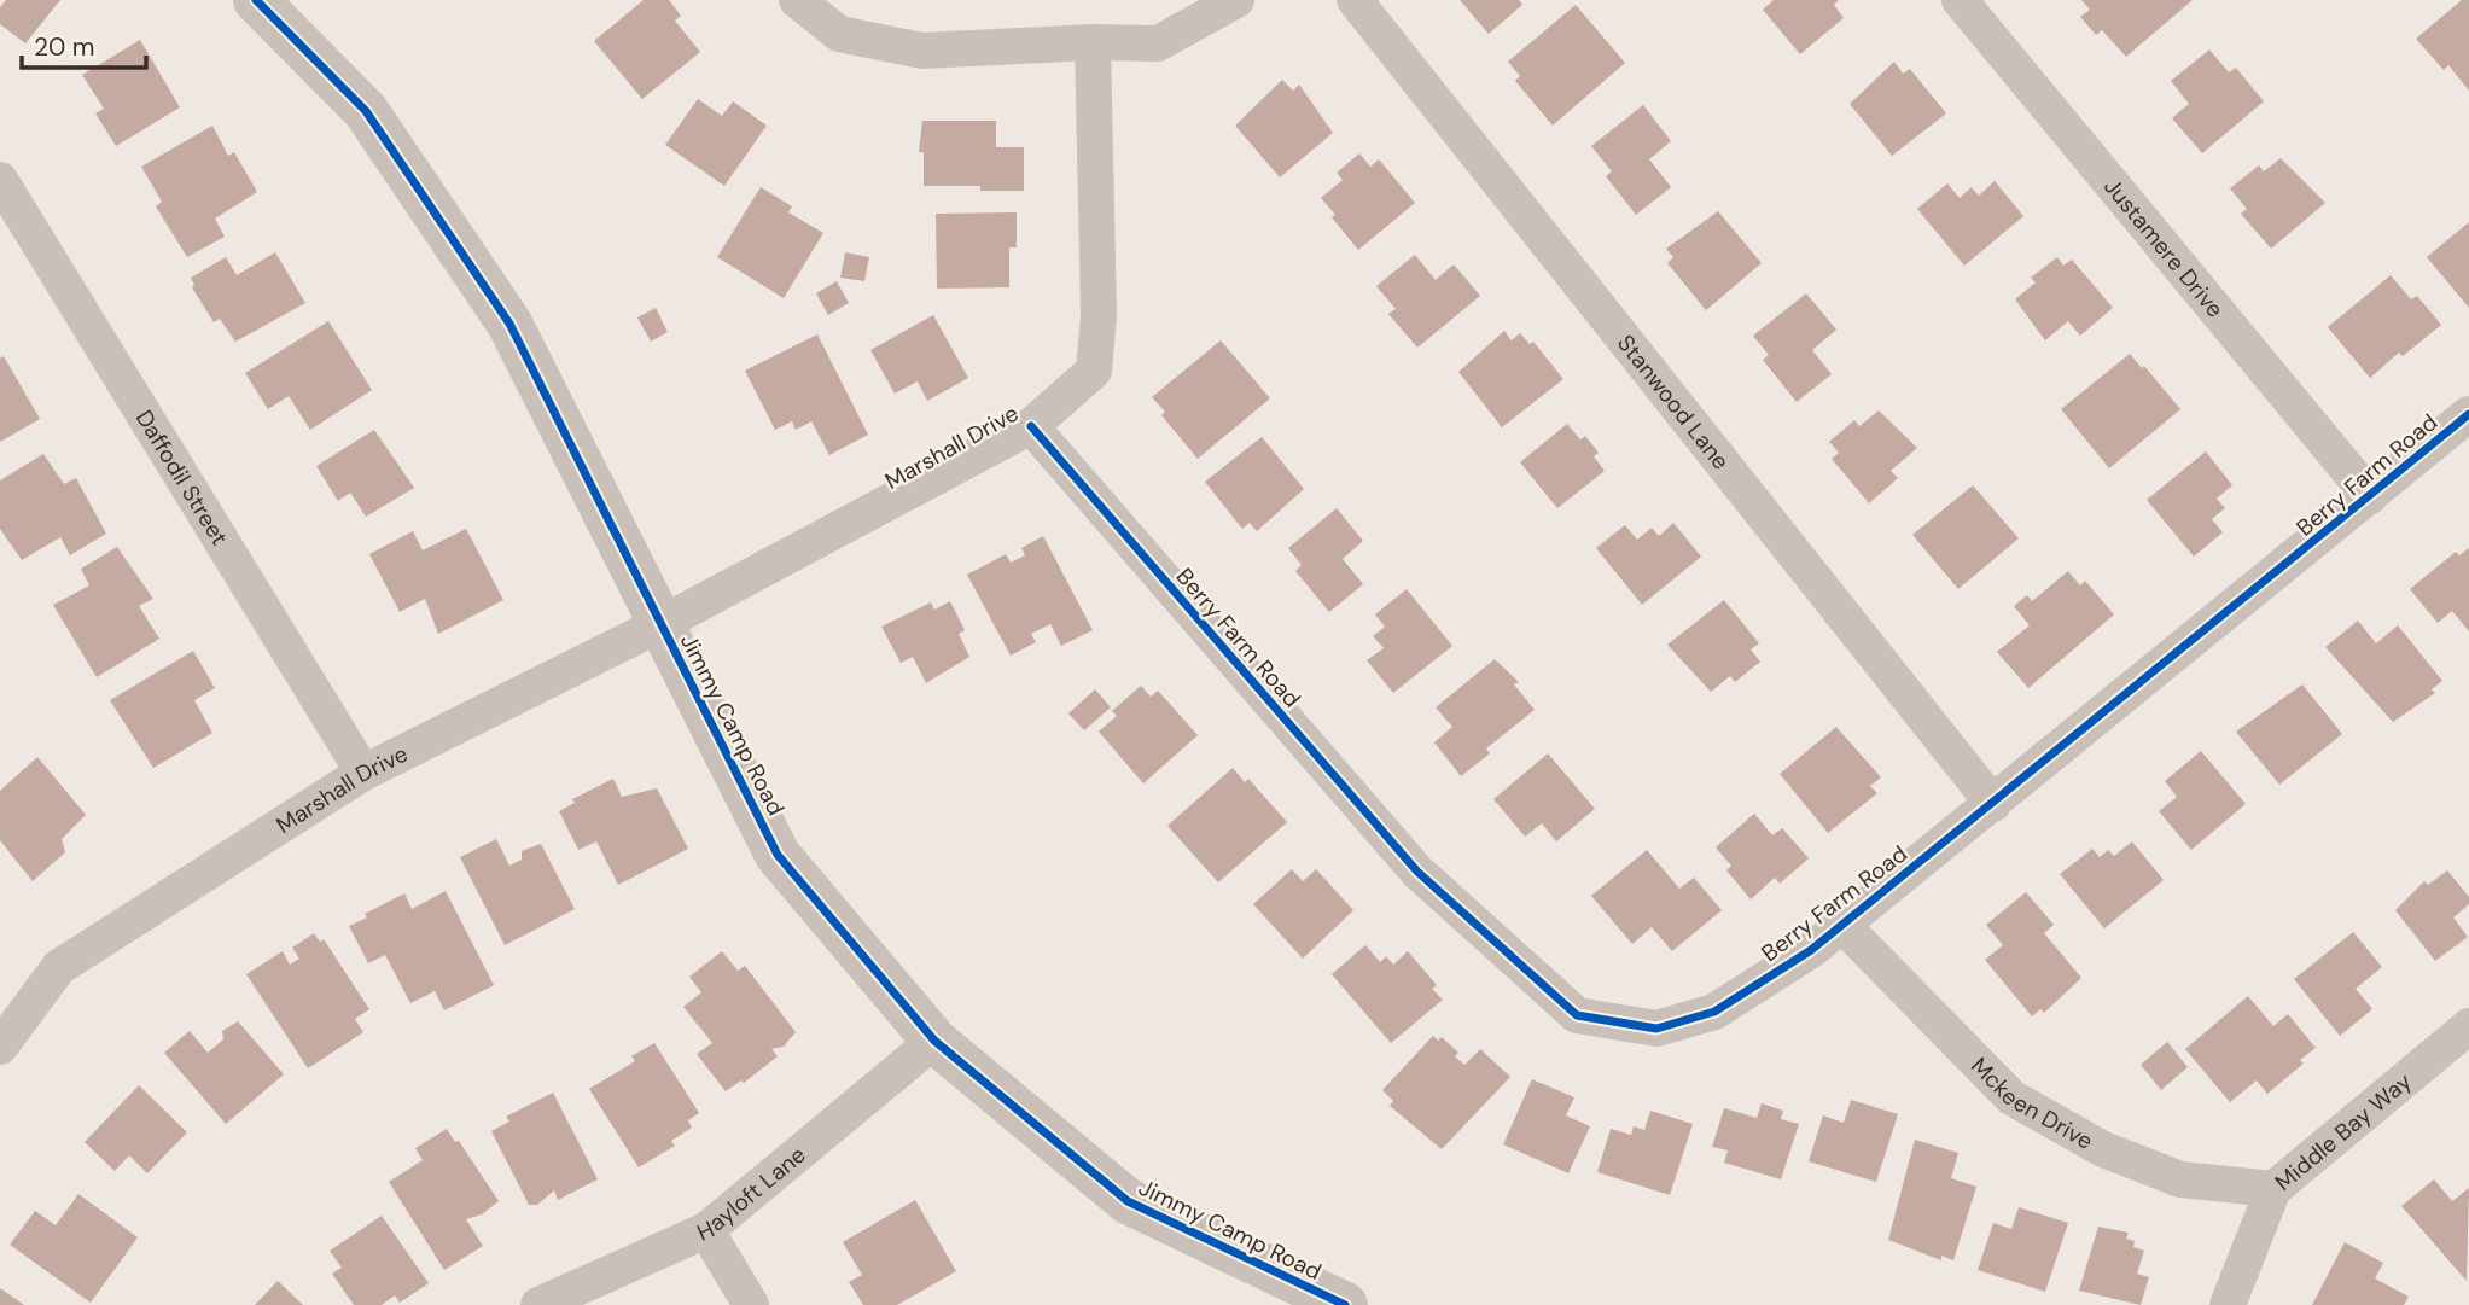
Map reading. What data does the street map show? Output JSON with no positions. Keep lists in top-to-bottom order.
{
  "streets": {
    "street": [
      "Justamere Drive",
      "Stanwood Lane",
      "Marshall Drive",
      "Berry Farm Road",
      "Daffodil Street",
      "Jimmy Camp Road",
      "Mckeen Drive",
      "Middle Bay Way",
      "Hayloft Lane"
    ]
  },
  "crossings": [
    ["Justamere Drive", "Berry Farm Road"],
    ["Stanwood Lane", "Berry Farm Road"],
    ["Marshall Drive", "Berry Farm Road"],
    ["Marshall Drive", "Daffodil Street"],
    ["Marshall Drive", "Jimmy Camp Road"],
    ["Berry Farm Road", "Mckeen Drive"],
    ["Jimmy Camp Road", "Hayloft Lane"],
    ["Mckeen Drive", "Middle Bay Way"]
  ],
  "scale_bar": "20 m"
}
